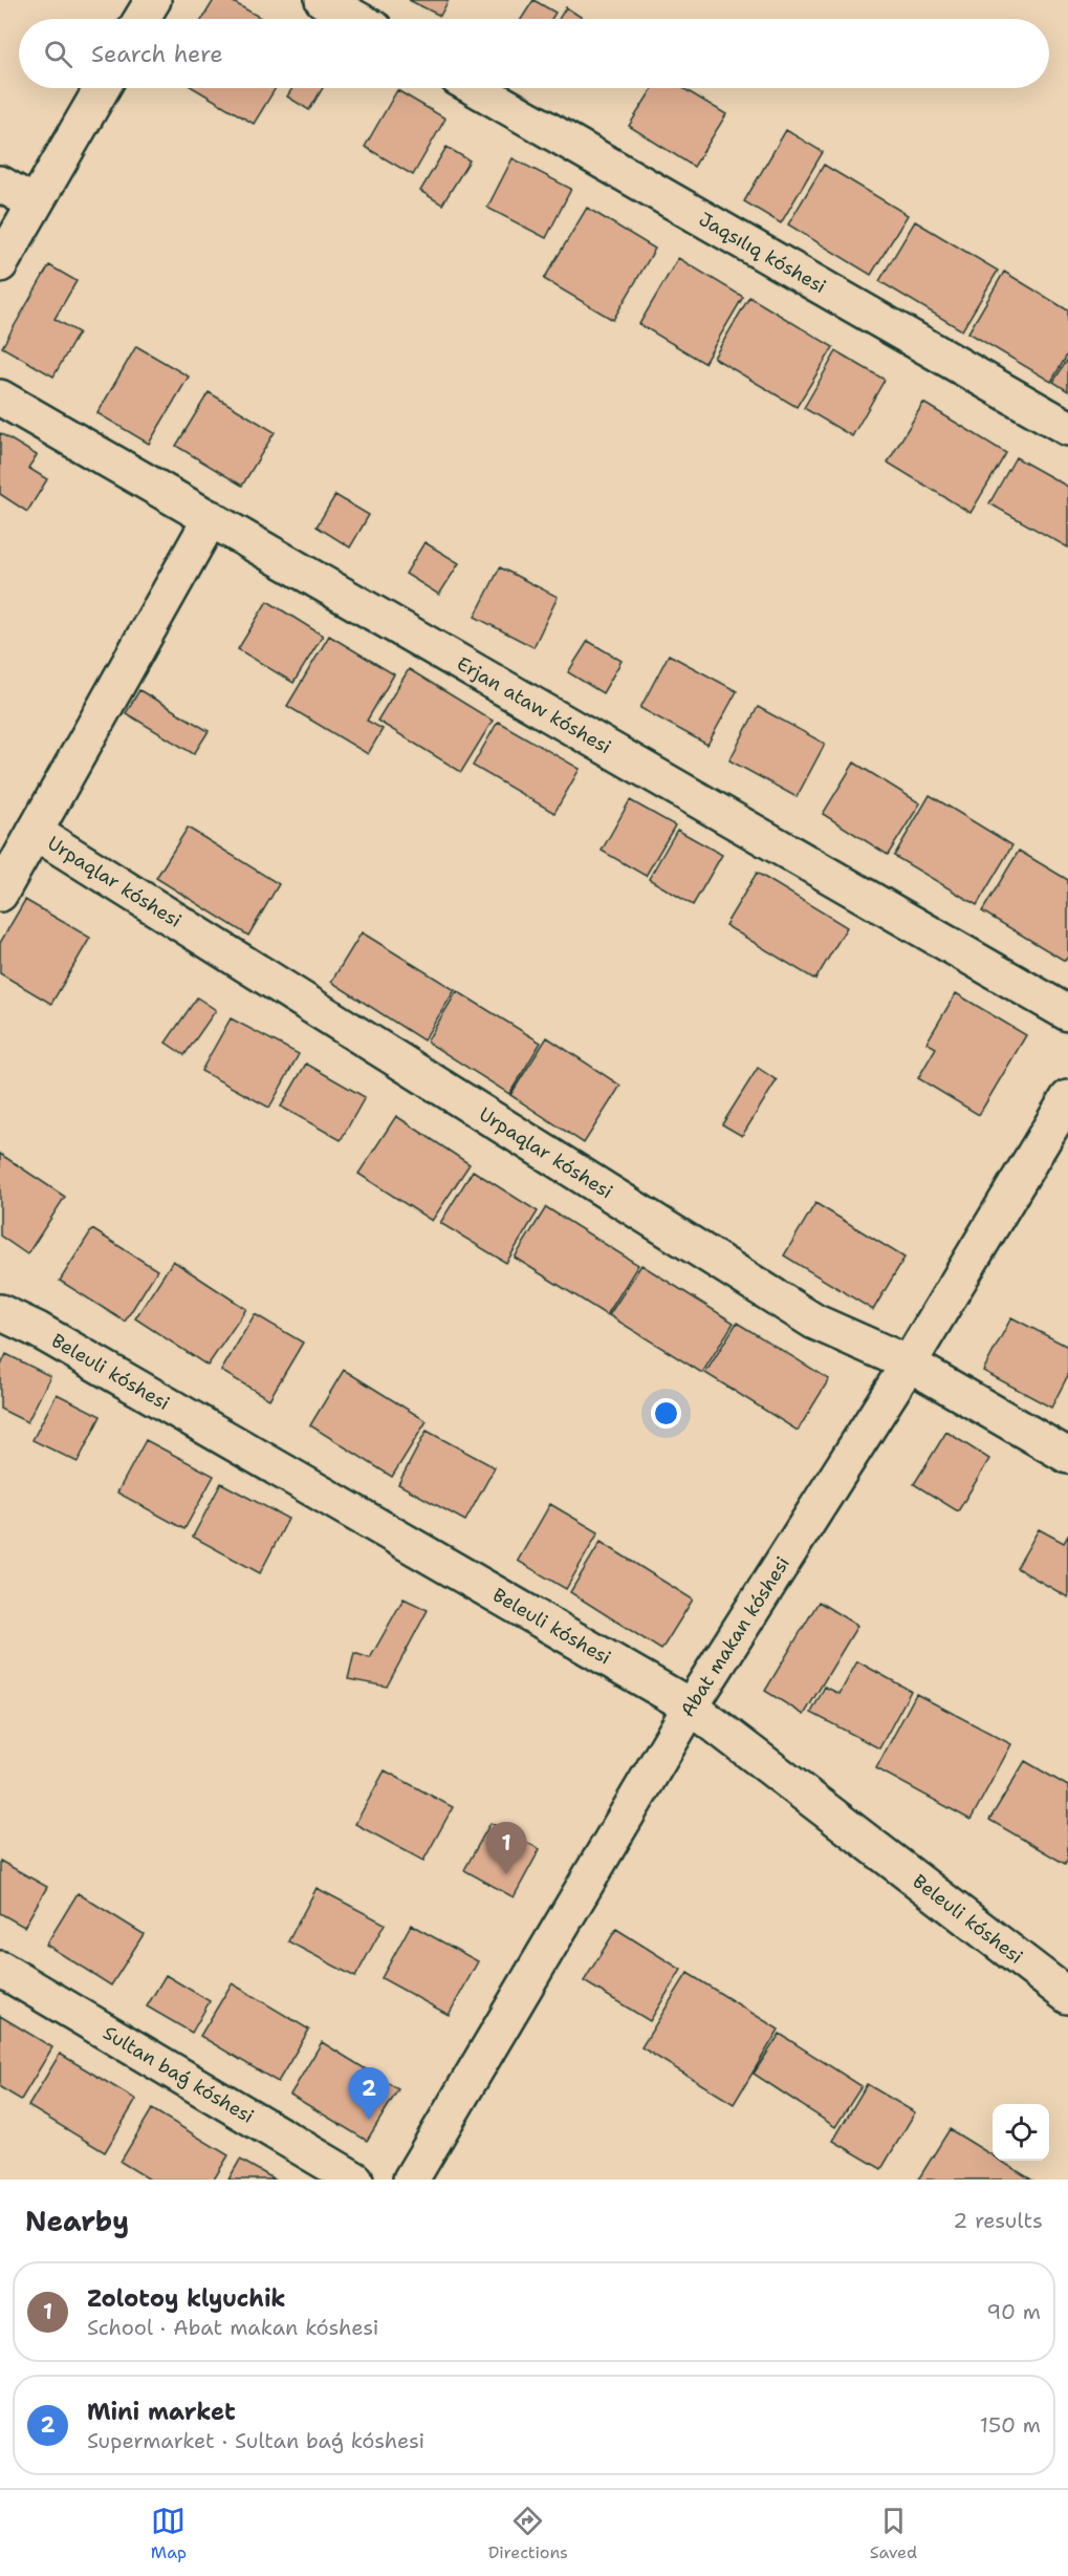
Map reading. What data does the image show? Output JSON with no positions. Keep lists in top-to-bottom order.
{
  "streets": {
    "street": [
      "Jaqsılıq kóshesi",
      "Erjan ataw kóshesi",
      "Urpaqlar kóshesi",
      "Beleuli kóshesi",
      "Abat makan kóshesi",
      "Sultan baǵ kóshesi"
    ]
  },
  "crossings": [
    ["Urpaqlar kóshesi", "Abat makan kóshesi"],
    ["Beleuli kóshesi", "Abat makan kóshesi"]
  ],
  "page": {
    "search": "Search here",
    "pins": ["1", "2"],
    "heading": ["Nearby", "2 results"],
    "list": [
      {
        "mark": "1",
        "name": "Zolotoy klyuchik",
        "note": "School · Abat makan kóshesi",
        "value": "90 m"
      },
      {
        "mark": "2",
        "name": "Mini market",
        "note": "Supermarket · Sultan baǵ kóshesi",
        "value": "150 m"
      }
    ],
    "nav": ["Map", "Directions", "Saved"]
  }
}
